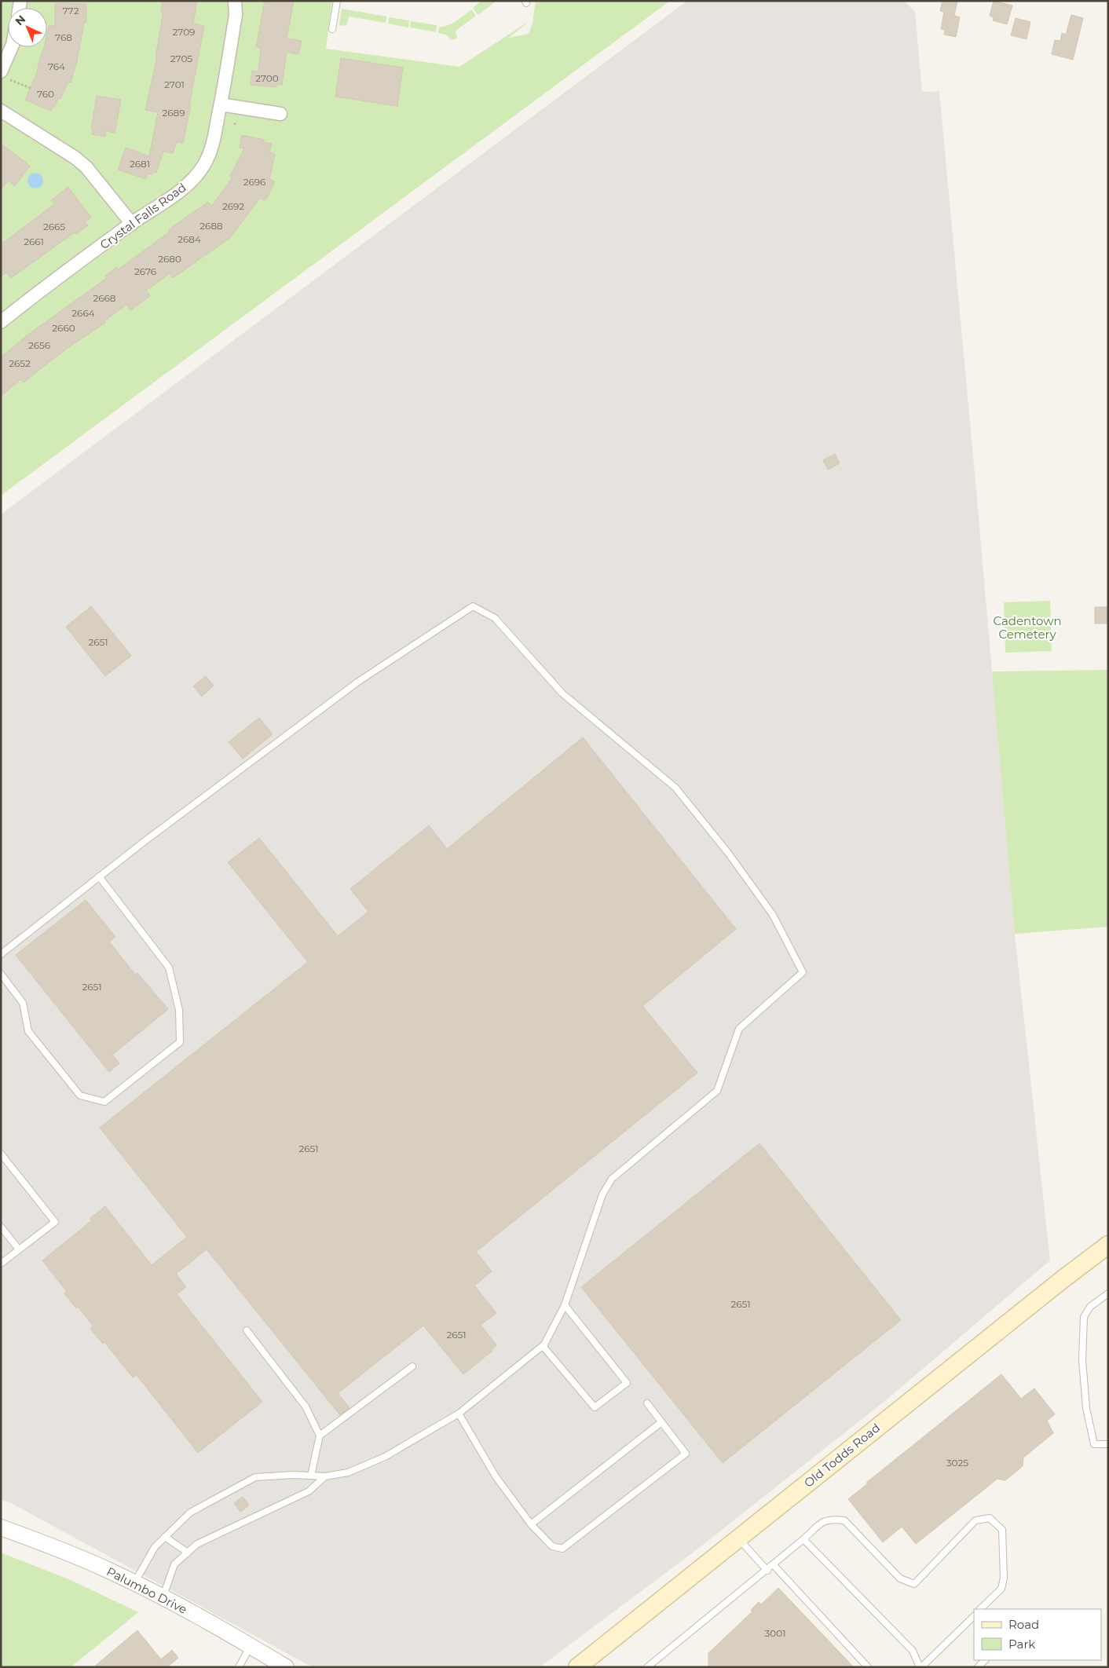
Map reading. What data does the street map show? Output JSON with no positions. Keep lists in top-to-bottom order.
{
  "streets": {
    "main road": ["Old Todds Road"],
    "street": ["Crystal Falls Road", "Palumbo Drive"]
  },
  "parks": ["Cadentown Cemetery"],
  "house_numbers": [
    "772",
    "2709",
    "768",
    "2705",
    "764",
    "2700",
    "2701",
    "760",
    "2689",
    "2681",
    "2696",
    "2692",
    "2688",
    "2665",
    "2684",
    "2661",
    "2680",
    "2676",
    "2668",
    "2664",
    "2660",
    "2656",
    "2652",
    "2651",
    "2651",
    "2651",
    "2651",
    "2651",
    "3025",
    "3001"
  ],
  "legend": ["Road", "Park"],
  "north": "top left"
}
